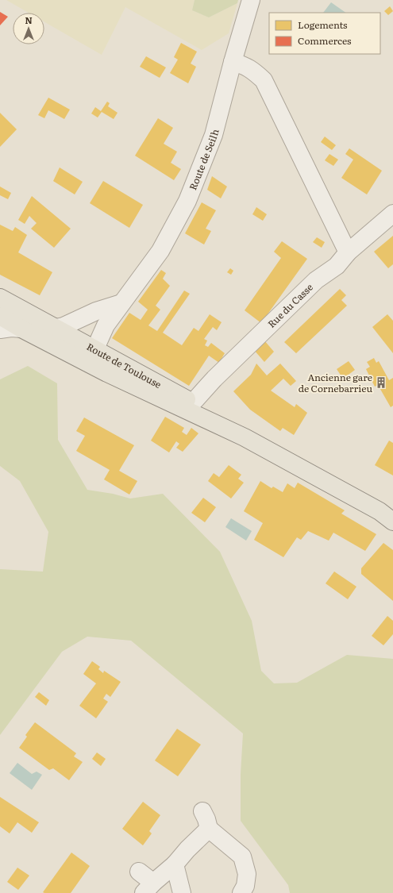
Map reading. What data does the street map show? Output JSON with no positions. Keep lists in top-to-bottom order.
{
  "streets": {
    "main road": ["Route de Toulouse"],
    "street": ["Route de Seilh", "Rue du Casse"]
  },
  "crossings": [
    ["Route de Seilh", "Route de Toulouse"],
    ["Rue du Casse", "Route de Toulouse"]
  ],
  "places": {
    "building": ["Ancienne gare de Cornebarrieu"]
  },
  "legend": ["Logements", "Commerces"],
  "north": "top"
}
